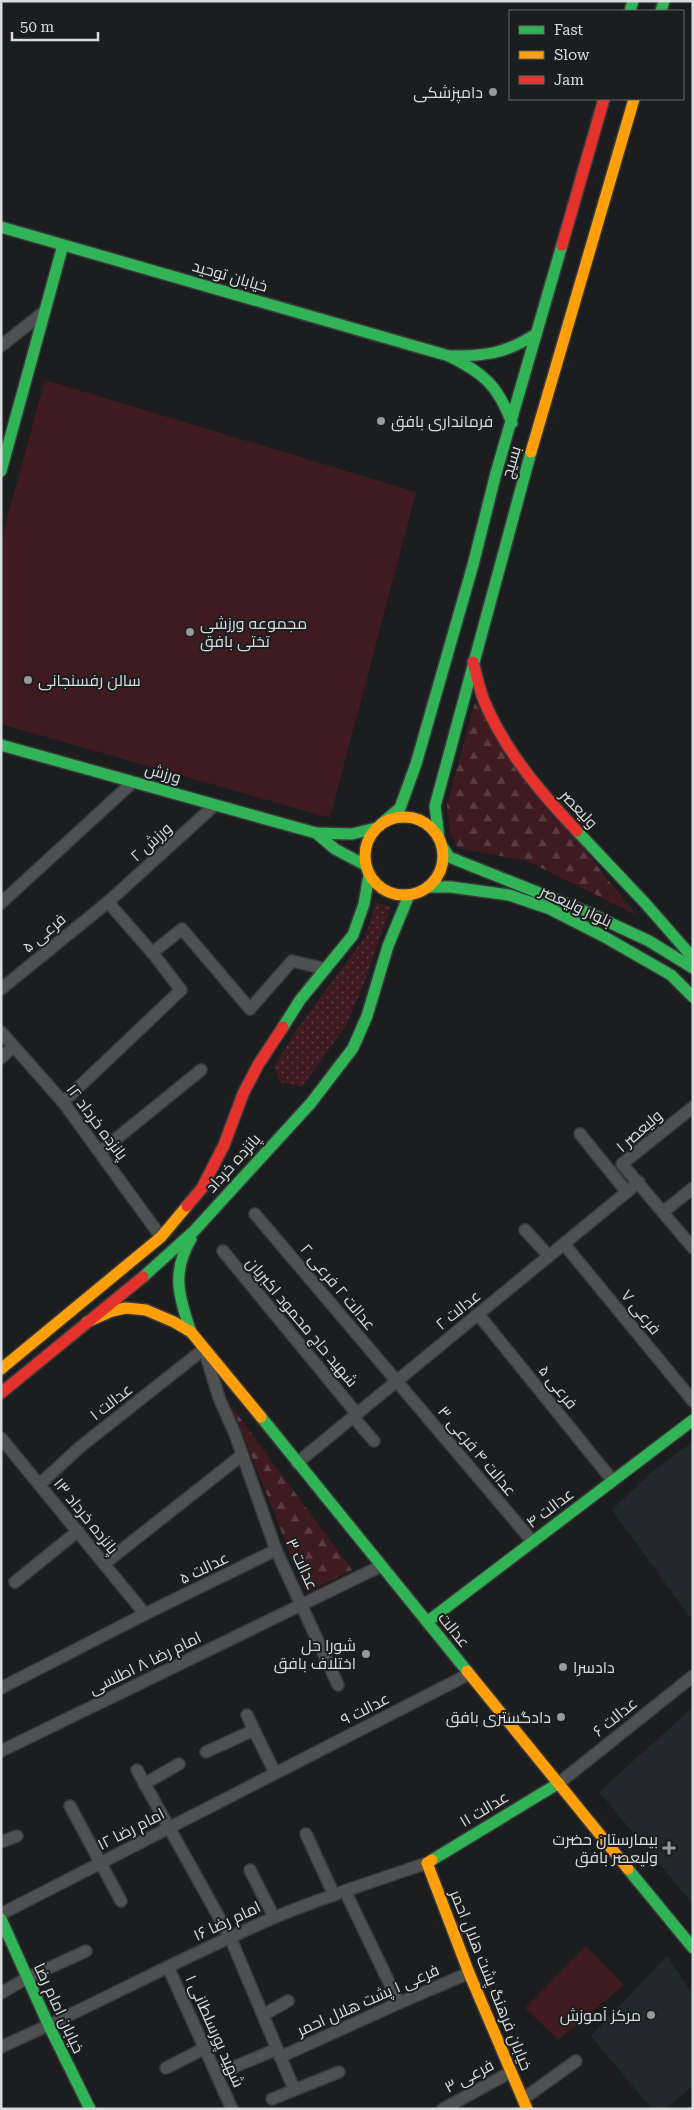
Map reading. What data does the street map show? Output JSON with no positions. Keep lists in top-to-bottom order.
{
  "streets": {
    "main road": [
      "خیابان توحید",
      "بسیج",
      "ورزش",
      "ولیعصر",
      "بلوار ولیعصر",
      "پانزده خرداد",
      "عدالت ۴",
      "عدالت",
      "عدالت ۱۱",
      "خیابان فرهنگ پشت هلال احمر",
      "خیابان امام رضا"
    ],
    "street": [
      "ورزش ۲",
      "فرعی ۵",
      "پانزده خرداد ۱۲",
      "ولیعصر ۱",
      "عدالت ۲ فرعی ۲",
      "عدالت ۲",
      "فرعی ۷",
      "شهید حاج محمود اکبریان",
      "عدالت ۱",
      "عدالت ۴ فرعی ۳",
      "پانزده خرداد ۱۳",
      "عدالت ۳",
      "عدالت ۵",
      "امام رضا ۸ اطلسی",
      "عدالت ۹",
      "عدالت ۶",
      "امام رضا ۱۲",
      "امام رضا ۱۶",
      "فرعی ۱ پشت هلال احمر",
      "شهید پورسلطانی ۱",
      "فرعی ۳"
    ]
  },
  "crossings": [
    ["بسیج", "ورزش"],
    ["بسیج", "ولیعصر"],
    ["بسیج", "بلوار ولیعصر"],
    ["بسیج", "پانزده خرداد"],
    ["ورزش", "ورزش ۲"],
    ["ورزش", "بلوار ولیعصر"],
    ["ورزش", "پانزده خرداد"],
    ["ورزش ۲", "فرعی ۵"],
    ["بلوار ولیعصر", "پانزده خرداد"],
    ["فرعی ۵", "عدالت ۲"],
    ["فرعی ۵", "عدالت ۴"],
    ["پانزده خرداد ۱۲", "پانزده خرداد"],
    ["ولیعصر ۱", "عدالت ۲"],
    ["پانزده خرداد", "عدالت"],
    ["عدالت ۲ فرعی ۲", "عدالت ۲"],
    ["عدالت ۲ فرعی ۲", "عدالت ۴ فرعی ۳"],
    ["عدالت ۲", "فرعی ۷"],
    ["عدالت ۲", "شهید حاج محمود اکبریان"],
    ["عدالت ۲", "عدالت ۴ فرعی ۳"],
    ["عدالت ۲", "عدالت"],
    ["عدالت ۱", "پانزده خرداد ۱۳"],
    ["عدالت ۱", "عدالت ۳"],
    ["عدالت ۱", "عدالت"],
    ["عدالت ۴ فرعی ۳", "عدالت ۴"],
    ["عدالت ۴", "عدالت"],
    ["پانزده خرداد ۱۳", "عدالت ۵"],
    ["عدالت ۳", "عدالت ۵"],
    ["عدالت ۳", "عدالت"],
    ["عدالت ۳", "امام رضا ۸ اطلسی"],
    ["عدالت", "امام رضا ۸ اطلسی"],
    ["عدالت", "عدالت ۹"],
    ["عدالت", "عدالت ۶"],
    ["عدالت", "عدالت ۱۱"],
    ["عدالت ۹", "امام رضا ۱۲"],
    ["عدالت ۶", "عدالت ۱۱"],
    ["عدالت ۱۱", "امام رضا ۱۶"],
    ["عدالت ۱۱", "خیابان فرهنگ پشت هلال احمر"],
    ["امام رضا ۱۶", "خیابان فرهنگ پشت هلال احمر"],
    ["امام رضا ۱۶", "خیابان امام رضا"],
    ["امام رضا ۱۶", "شهید پورسلطانی ۱"],
    ["خیابان فرهنگ پشت هلال احمر", "فرعی ۱ پشت هلال احمر"],
    ["خیابان فرهنگ پشت هلال احمر", "فرعی ۳"],
    ["فرعی ۱ پشت هلال احمر", "شهید پورسلطانی ۱"]
  ],
  "places": {
    "other": [
      "دامپزشکی",
      "فرمانداری بافق",
      "مجموعه ورزشی تختی بافق",
      "سالن رفسنجانی",
      "شورا حل اختلاف بافق",
      "دادسرا",
      "دادگستری بافق",
      "مرکز آموزش"
    ],
    "health": ["بیمارستان حضرت ولیعصر بافق"]
  },
  "legend": ["Fast", "Slow", "Jam"],
  "scale_bar": "50 m"
}
